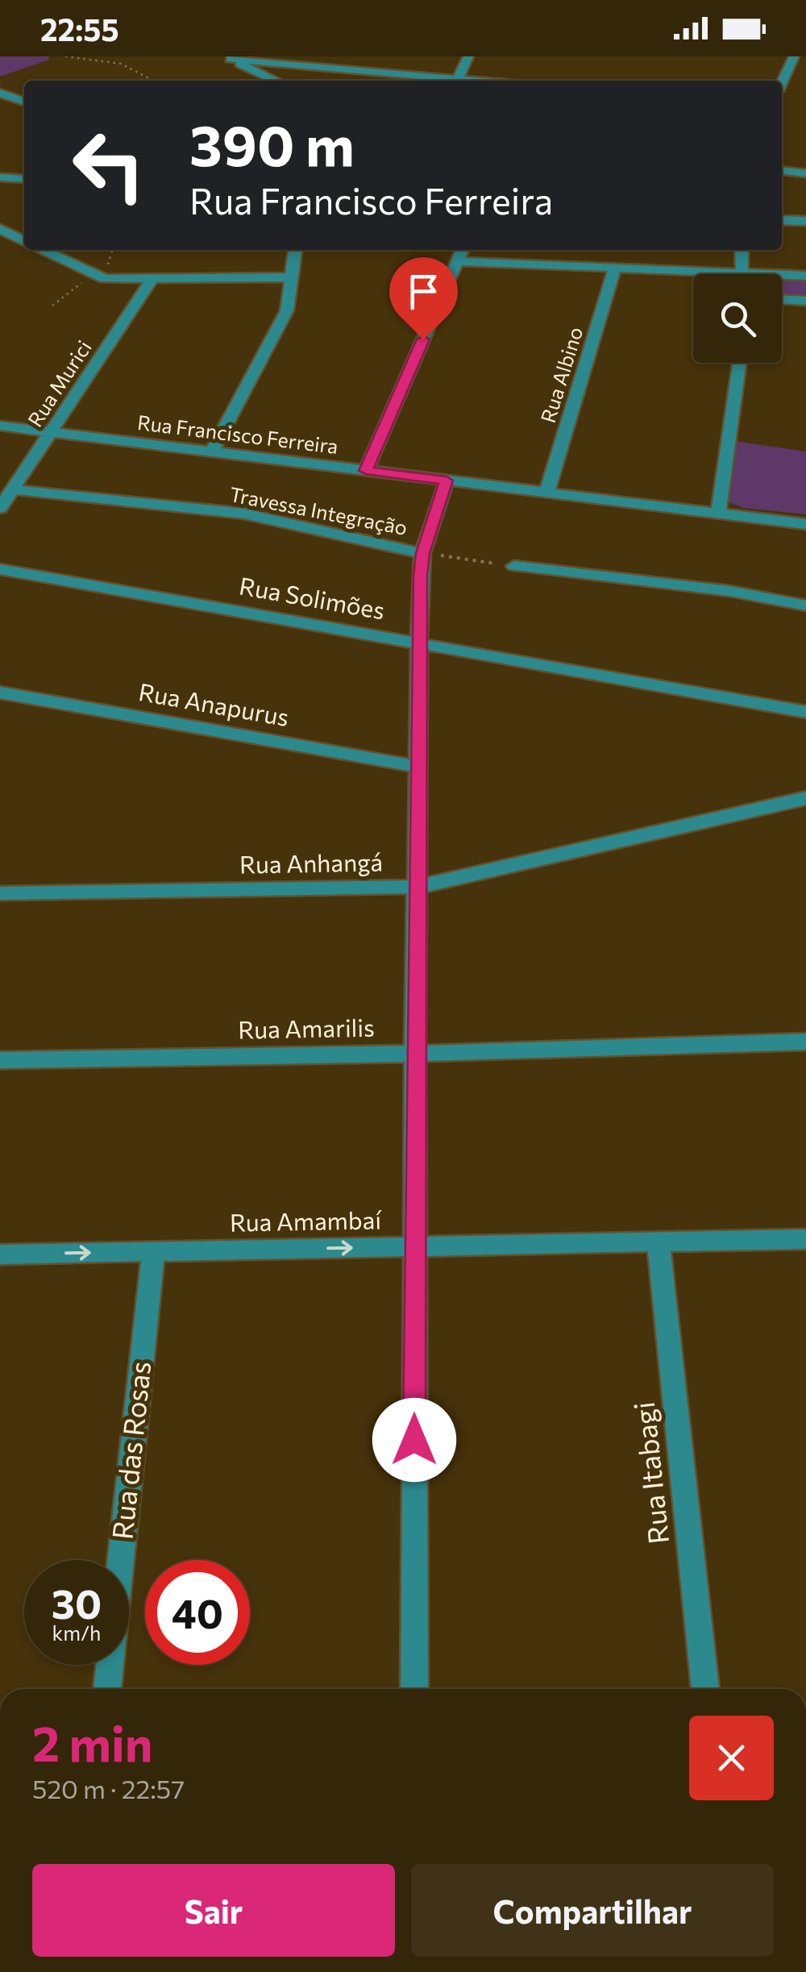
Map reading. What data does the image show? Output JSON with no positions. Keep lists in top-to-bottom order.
{
  "streets": {
    "street": [
      "Rua Albino",
      "Rua Murici",
      "Rua Francisco Ferreira",
      "Travessa Integração",
      "Rua Solimões",
      "Rua Anapurus",
      "Rua Anhangá",
      "Rua Amarilis",
      "Rua Amambaí",
      "Rua das Rosas",
      "Rua Itabagi"
    ]
  },
  "crossings": [
    ["Rua Albino", "Rua Francisco Ferreira"],
    ["Rua Murici", "Rua Francisco Ferreira"],
    ["Rua Murici", "Travessa Integração"],
    ["Rua Amambaí", "Rua das Rosas"],
    ["Rua Amambaí", "Rua Itabagi"]
  ],
  "one_way": ["Rua Amambaí"],
  "page": {
    "status": "22:55",
    "turn": ["390 m", "Rua Francisco Ferreira"],
    "speed": "30 km/h",
    "limit": "40",
    "heading": ["2 min", "520 m · 22:57"],
    "buttons": ["Sair", "Compartilhar"]
  }
}
